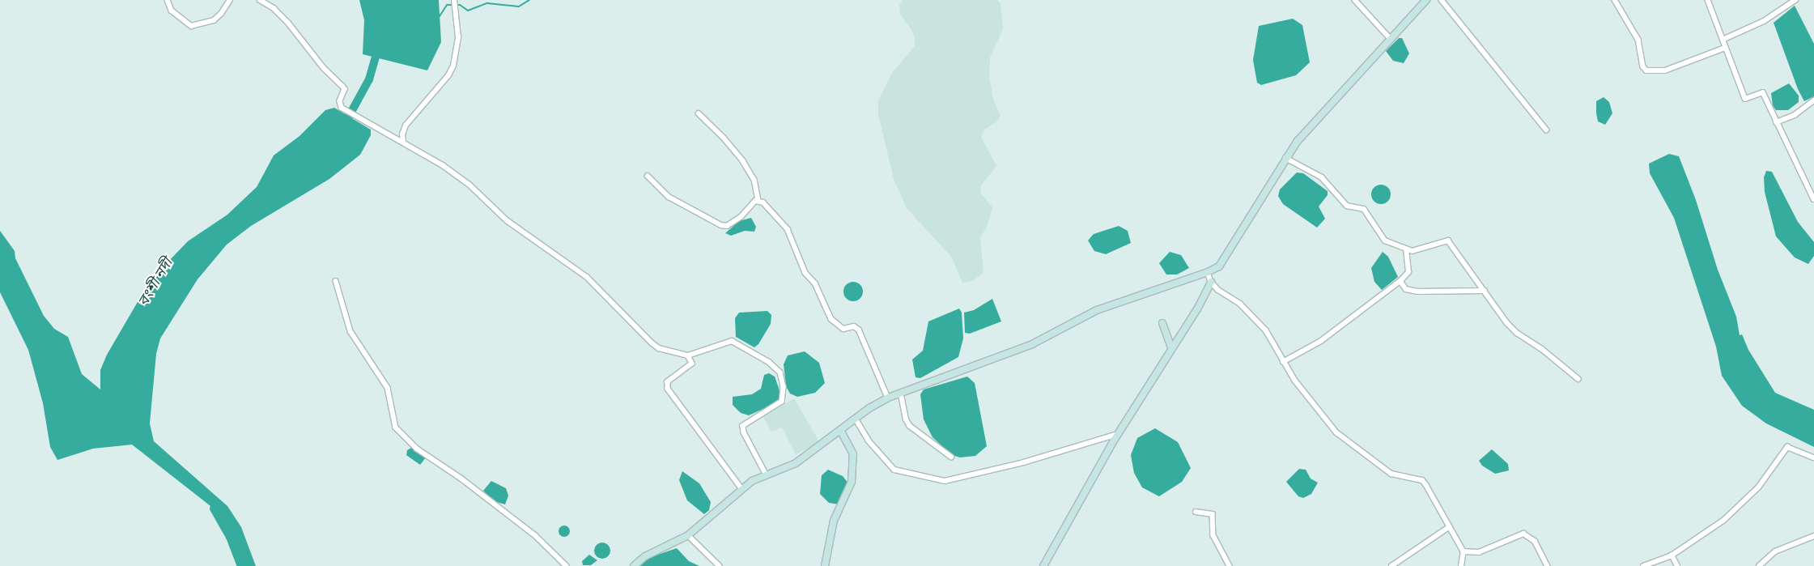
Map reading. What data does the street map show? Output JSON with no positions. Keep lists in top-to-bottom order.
{
  "water": ["বংশী নদী"]
}
